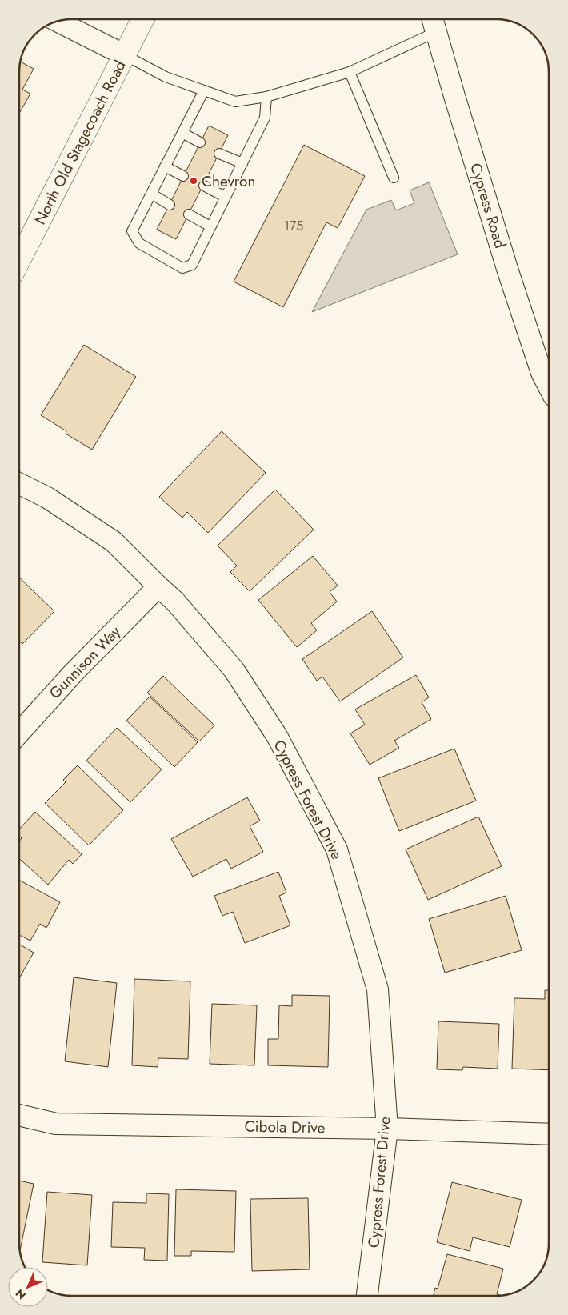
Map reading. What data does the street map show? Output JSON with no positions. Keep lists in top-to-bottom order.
{
  "streets": {
    "street": [
      "North Old Stagecoach Road",
      "Cypress Road",
      "Gunnison Way",
      "Cypress Forest Drive",
      "Cibola Drive"
    ]
  },
  "crossings": [
    ["Gunnison Way", "Cypress Forest Drive"],
    ["Cypress Forest Drive", "Cibola Drive"]
  ],
  "places": ["Chevron"],
  "house_numbers": ["175"],
  "north": "bottom left"
}
